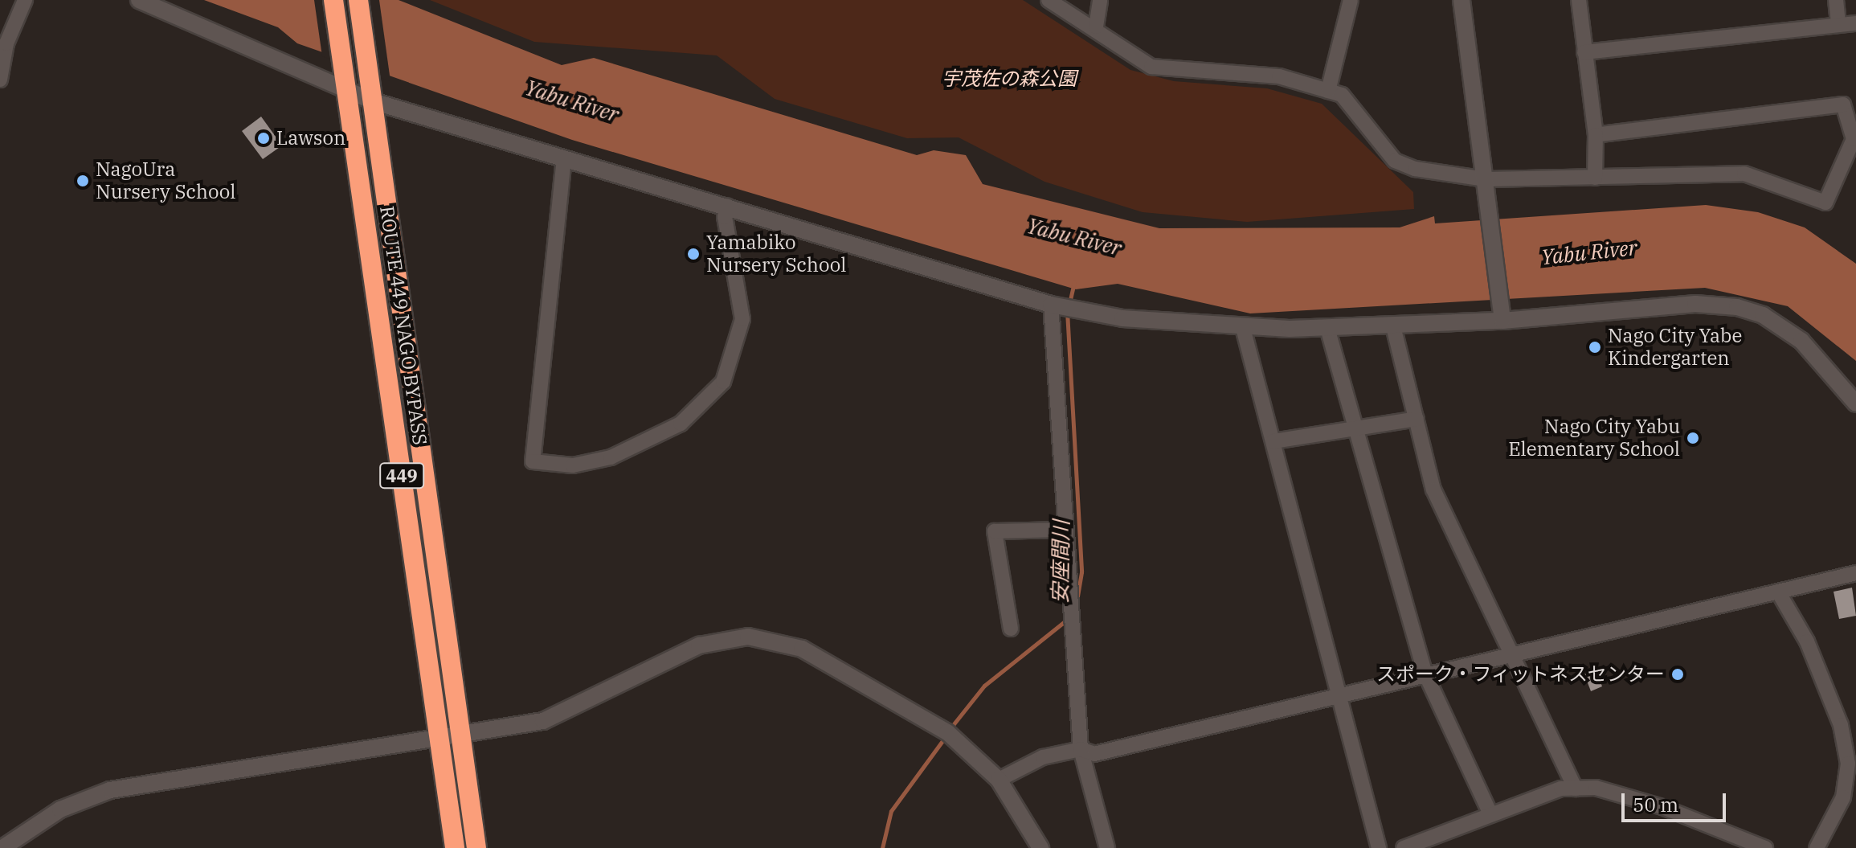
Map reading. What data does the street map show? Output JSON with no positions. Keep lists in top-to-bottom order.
{
  "streets": {
    "highway": ["ROUTE 449 NAGO BYPASS", "449"]
  },
  "water": ["Yabu River", "安座間川"],
  "parks": ["宇茂佐の森公園"],
  "places": [
    "Lawson",
    "NagoUra Nursery School",
    "Yamabiko Nursery School",
    "Nago City Yabe Kindergarten",
    "Nago City Yabu Elementary School",
    "スポーク・フィットネスセンター"
  ],
  "scale_bar": "50 m"
}
